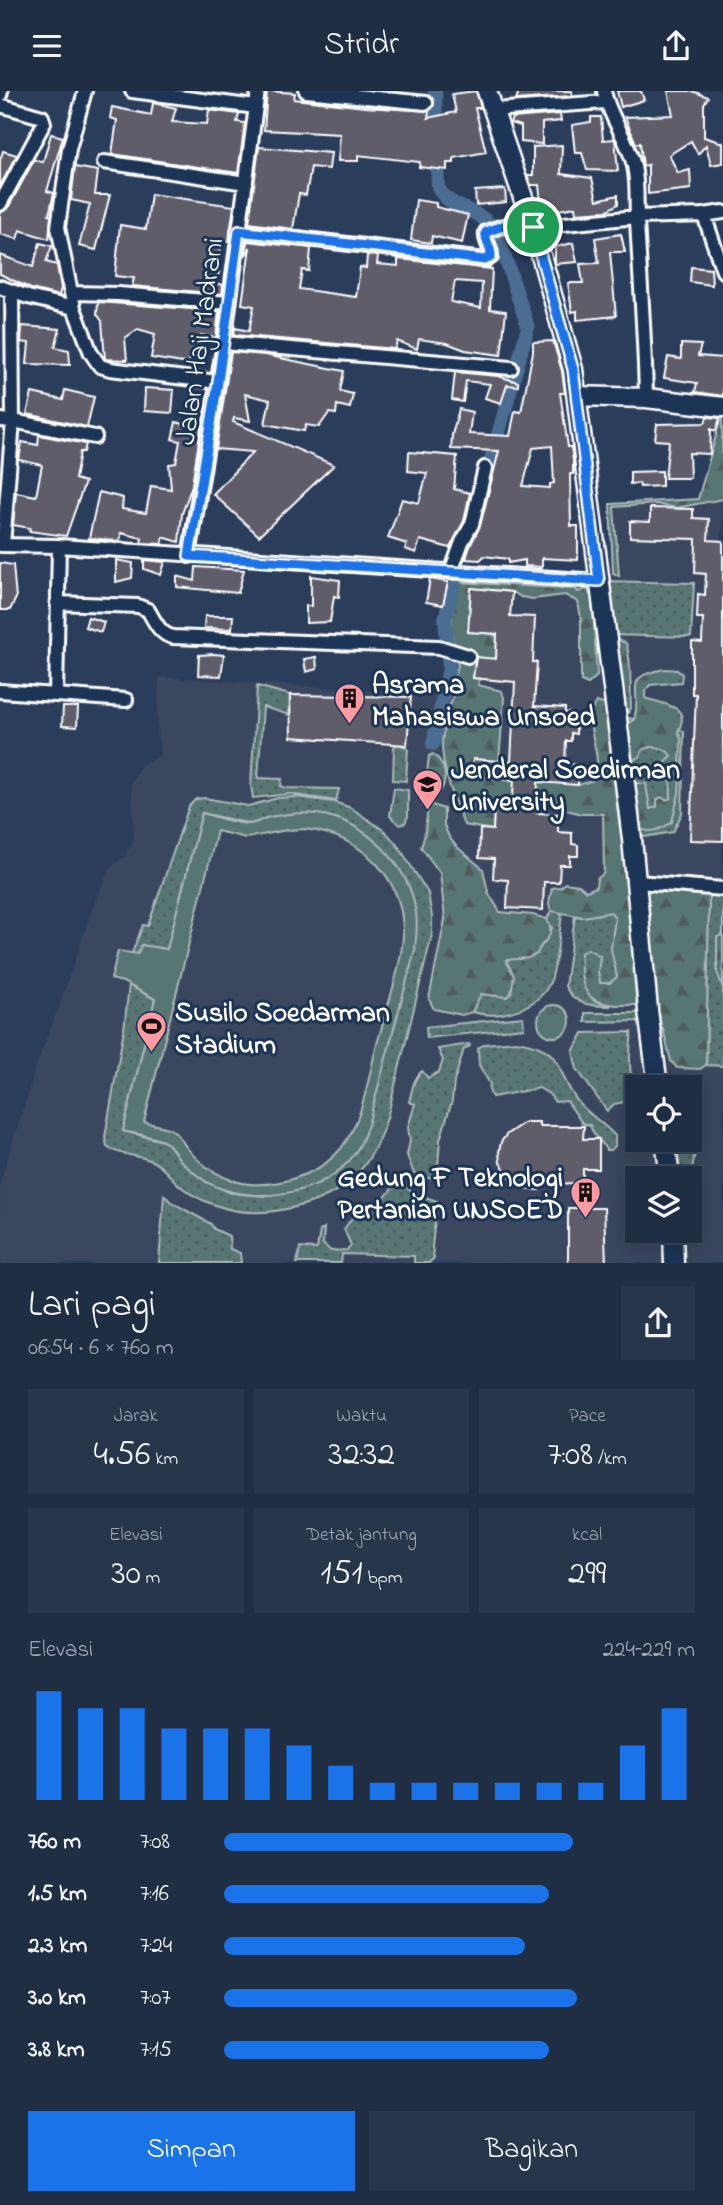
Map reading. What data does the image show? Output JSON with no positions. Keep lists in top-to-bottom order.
{
  "streets": {
    "street": ["Jalan Haji Madrani"]
  },
  "places": {
    "building": ["Asrama Mahasiswa Unsoed", "Gedung F Teknologi Pertanian UNSOED"],
    "school or university": ["Jenderal Soedirman University"],
    "sports": ["Susilo Soedarman Stadium"]
  },
  "page": {
    "header": "Stridr",
    "heading": ["Lari pagi", "06:54 · 6 × 760 m"],
    "stats": [
      ["Jarak", "4.56 km"],
      ["Waktu", "32:32"],
      ["Pace", "7:08 /km"],
      ["Elevasi", "30 m"],
      ["Detak jantung", "151 bpm"],
      ["kcal", "299"]
    ],
    "chart": ["Elevasi", "224–229 m"],
    "list": [
      {
        "name": "760 m",
        "note": "7:08"
      },
      {
        "name": "1.5 km",
        "note": "7:16"
      },
      {
        "name": "2.3 km",
        "note": "7:24"
      },
      {
        "name": "3.0 km",
        "note": "7:07"
      },
      {
        "name": "3.8 km",
        "note": "7:15"
      }
    ],
    "buttons": ["Simpan", "Bagikan"]
  }
}
